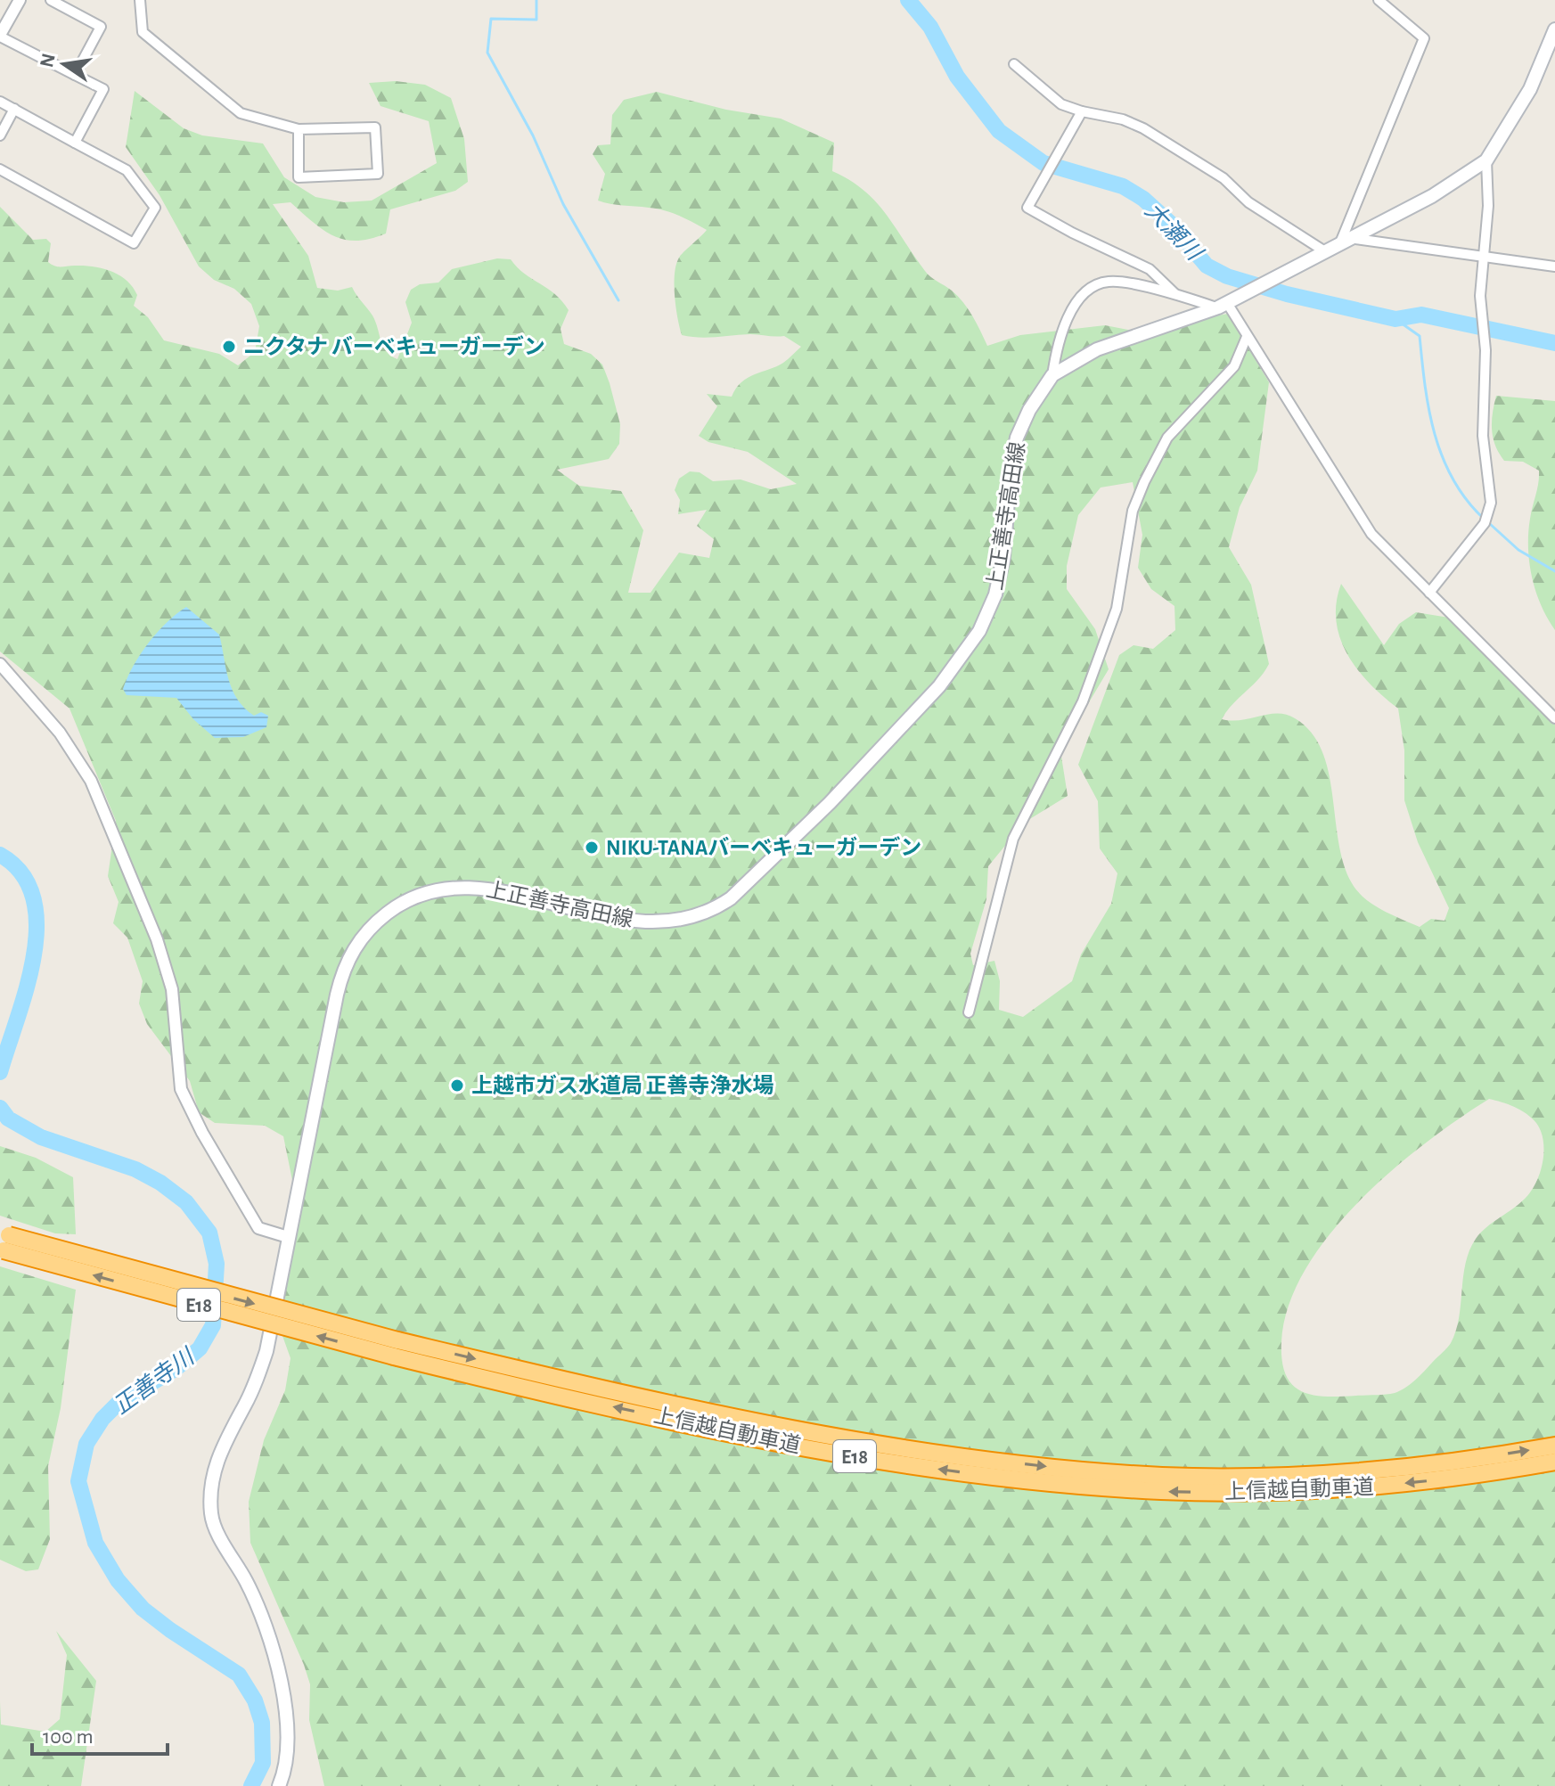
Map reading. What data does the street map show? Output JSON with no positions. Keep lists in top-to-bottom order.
{
  "streets": {
    "highway": ["E18", "上信越自動車道"],
    "main road": ["上正善寺高田線"]
  },
  "water": ["大瀬川", "正善寺川"],
  "places": ["ニクタナ バーベキューガーデン", "NIKU-TANAバーベキューガーデン", "上越市ガス水道局 正善寺浄水場"],
  "scale_bar": "100 m",
  "north": "left"
}
